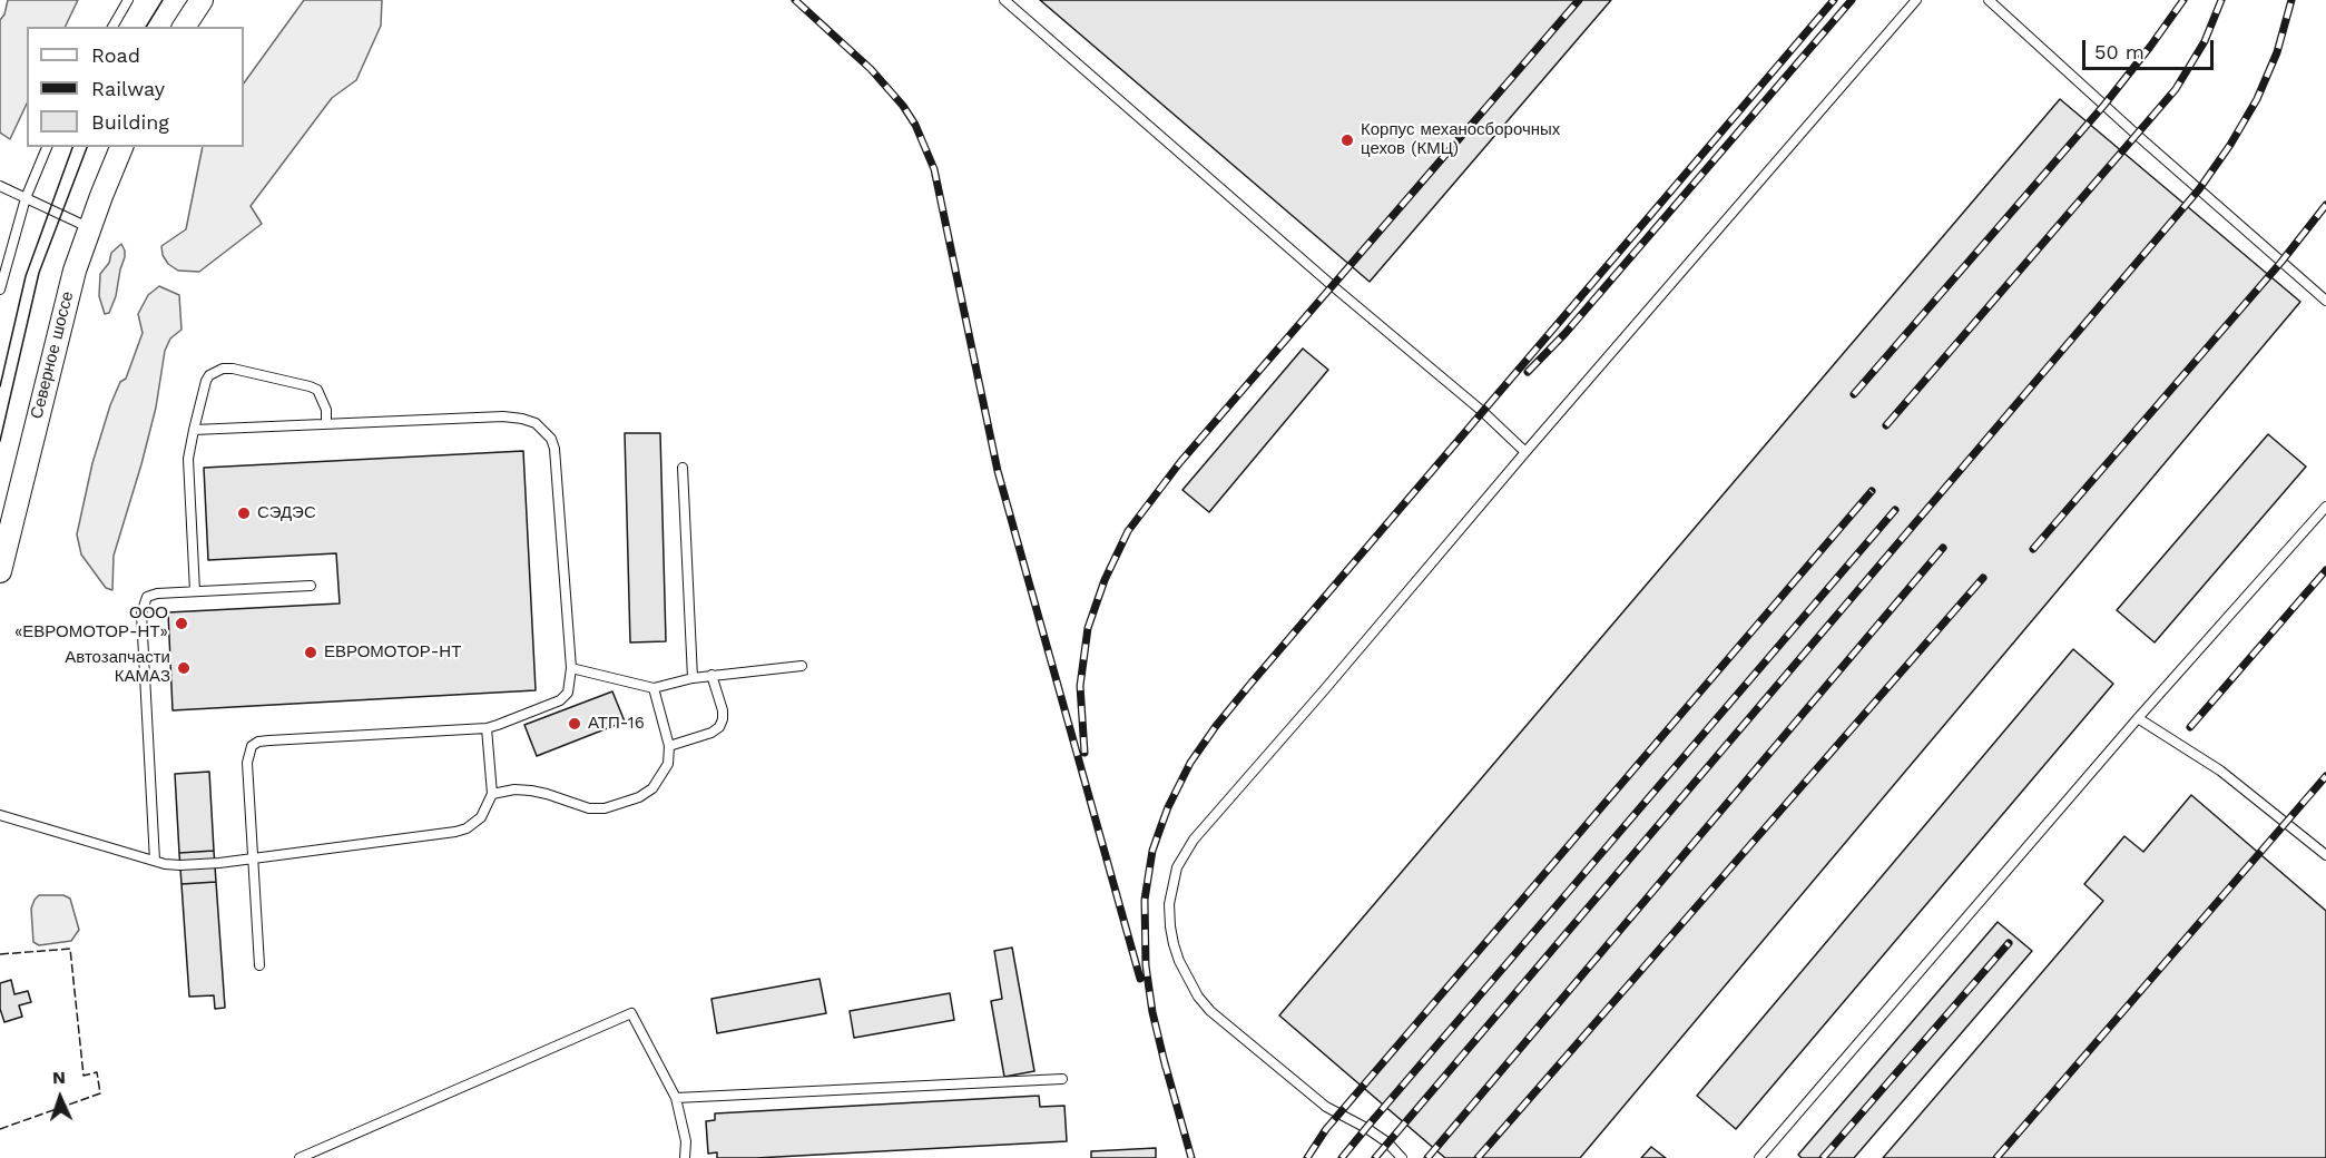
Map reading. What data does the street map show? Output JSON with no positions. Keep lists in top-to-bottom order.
{
  "streets": {
    "main road": ["Северное шоссе"]
  },
  "places": [
    "Корпус механосборочных цехов (КМЦ)",
    "СЭДЭС",
    "ООО «ЕВРОМОТОР-НТ»",
    "ЕВРОМОТОР-НТ",
    "Автозапчасти КАМАЗ",
    "АТП-16"
  ],
  "legend": ["Road", "Railway", "Building"],
  "scale_bar": "50 m",
  "north": "top"
}
